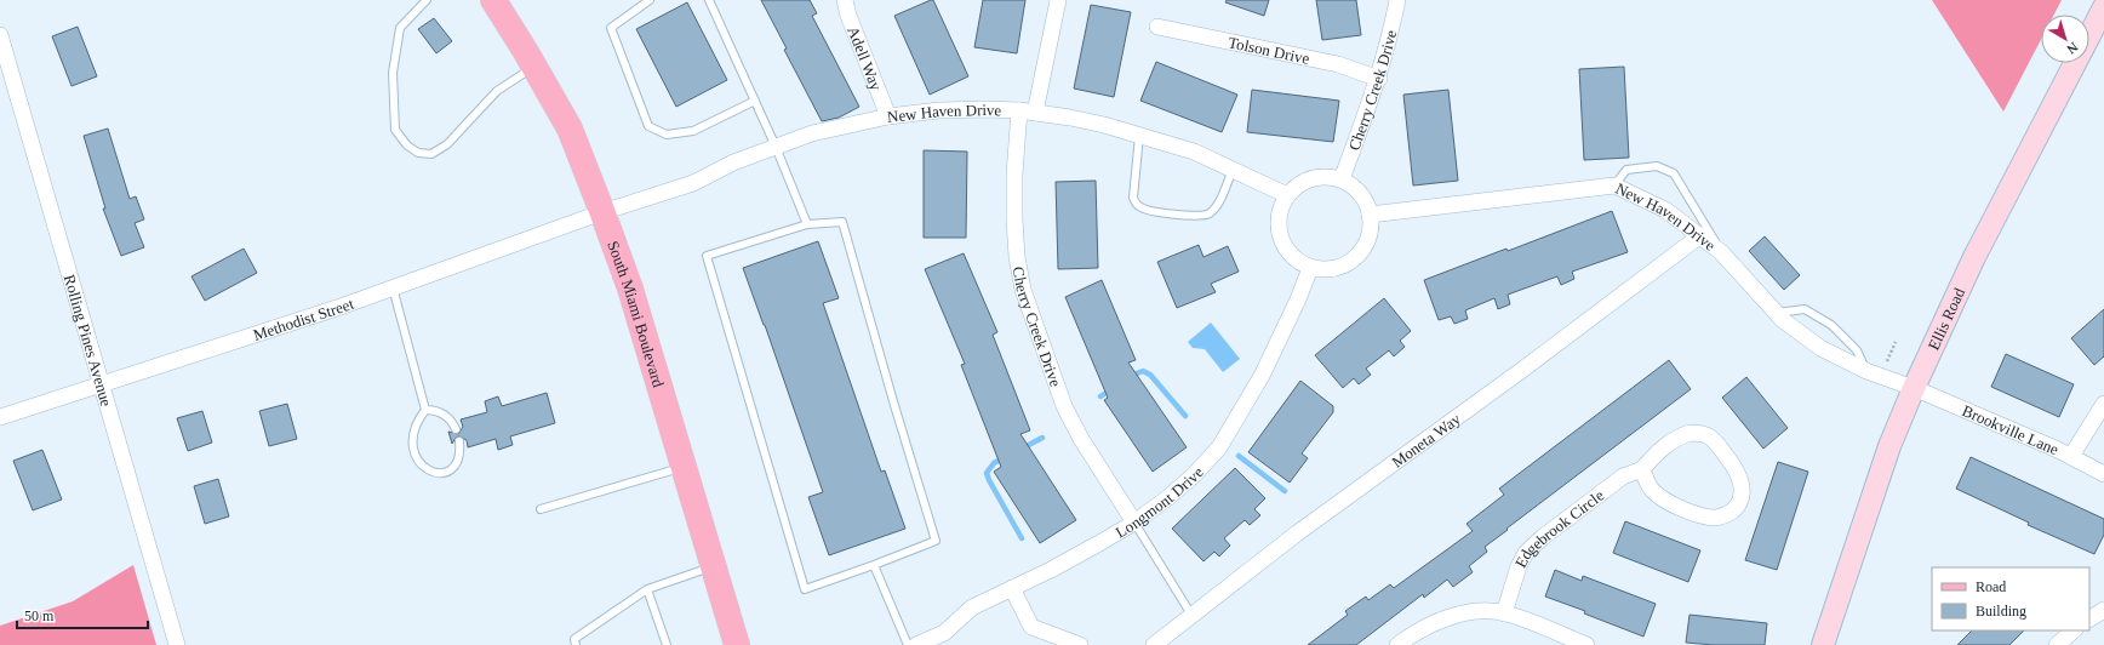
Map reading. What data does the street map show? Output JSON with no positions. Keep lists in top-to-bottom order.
{
  "streets": {
    "main road": ["South Miami Boulevard", "Ellis Road"],
    "street": [
      "Tolson Drive",
      "Adell Way",
      "Cherry Creek Drive",
      "New Haven Drive",
      "Methodist Street",
      "Rolling Pines Avenue",
      "Brookville Lane",
      "Moneta Way",
      "Longmont Drive",
      "Edgebrook Circle"
    ]
  },
  "crossings": [
    ["Tolson Drive", "Cherry Creek Drive"],
    ["Adell Way", "New Haven Drive"],
    ["Cherry Creek Drive", "New Haven Drive"],
    ["Cherry Creek Drive", "Longmont Drive"],
    ["New Haven Drive", "South Miami Boulevard"],
    ["New Haven Drive", "Methodist Street"],
    ["New Haven Drive", "Ellis Road"],
    ["New Haven Drive", "Brookville Lane"],
    ["New Haven Drive", "Moneta Way"],
    ["New Haven Drive", "Longmont Drive"],
    ["South Miami Boulevard", "Methodist Street"],
    ["Methodist Street", "Rolling Pines Avenue"],
    ["Ellis Road", "Brookville Lane"]
  ],
  "legend": ["Road", "Building"],
  "scale_bar": "50 m",
  "north": "bottom right"
}
